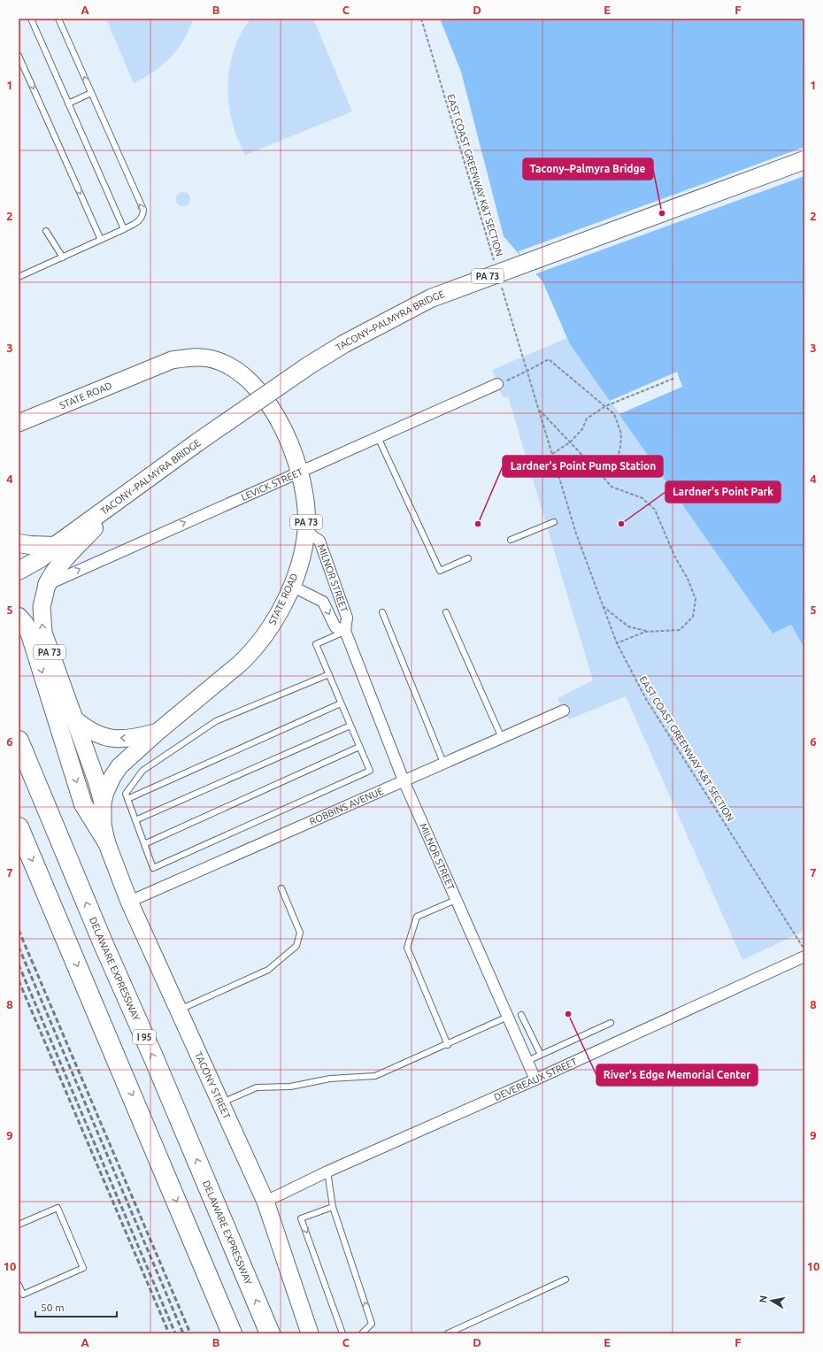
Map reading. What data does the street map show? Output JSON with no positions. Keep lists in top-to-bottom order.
{
  "streets": {
    "highway": [
      "PA 73",
      "TACONY–PALMYRA BRIDGE",
      "DELAWARE EXPRESSWAY",
      "I 95"
    ],
    "main road": ["STATE ROAD", "TACONY STREET"],
    "street": [
      "LEVICK STREET",
      "MILNOR STREET",
      "ROBBINS AVENUE",
      "DEVEREAUX STREET"
    ],
    "path": ["EAST COAST GREENWAY K&T SECTION"]
  },
  "crossings": [
    ["EAST COAST GREENWAY K&T SECTION", "DEVEREAUX STREET"],
    ["PA 73", "TACONY–PALMYRA BRIDGE"],
    ["PA 73", "STATE ROAD"],
    ["PA 73", "LEVICK STREET"],
    ["STATE ROAD", "LEVICK STREET"],
    ["STATE ROAD", "MILNOR STREET"],
    ["STATE ROAD", "TACONY STREET"],
    ["MILNOR STREET", "ROBBINS AVENUE"],
    ["MILNOR STREET", "DEVEREAUX STREET"],
    ["ROBBINS AVENUE", "TACONY STREET"],
    ["DEVEREAUX STREET", "TACONY STREET"]
  ],
  "one_way": ["LEVICK STREET"],
  "places": [
    "Tacony–Palmyra Bridge",
    "Lardner's Point Pump Station",
    "Lardner's Point Park",
    "River's Edge Memorial Center"
  ],
  "scale_bar": "50 m",
  "north": "left",
  "grid": {
    "columns": [
      "A",
      "B",
      "C",
      "D",
      "E",
      "F"
    ],
    "rows": [
      "1",
      "2",
      "3",
      "4",
      "5",
      "6",
      "7",
      "8",
      "9",
      "10"
    ]
  }
}
